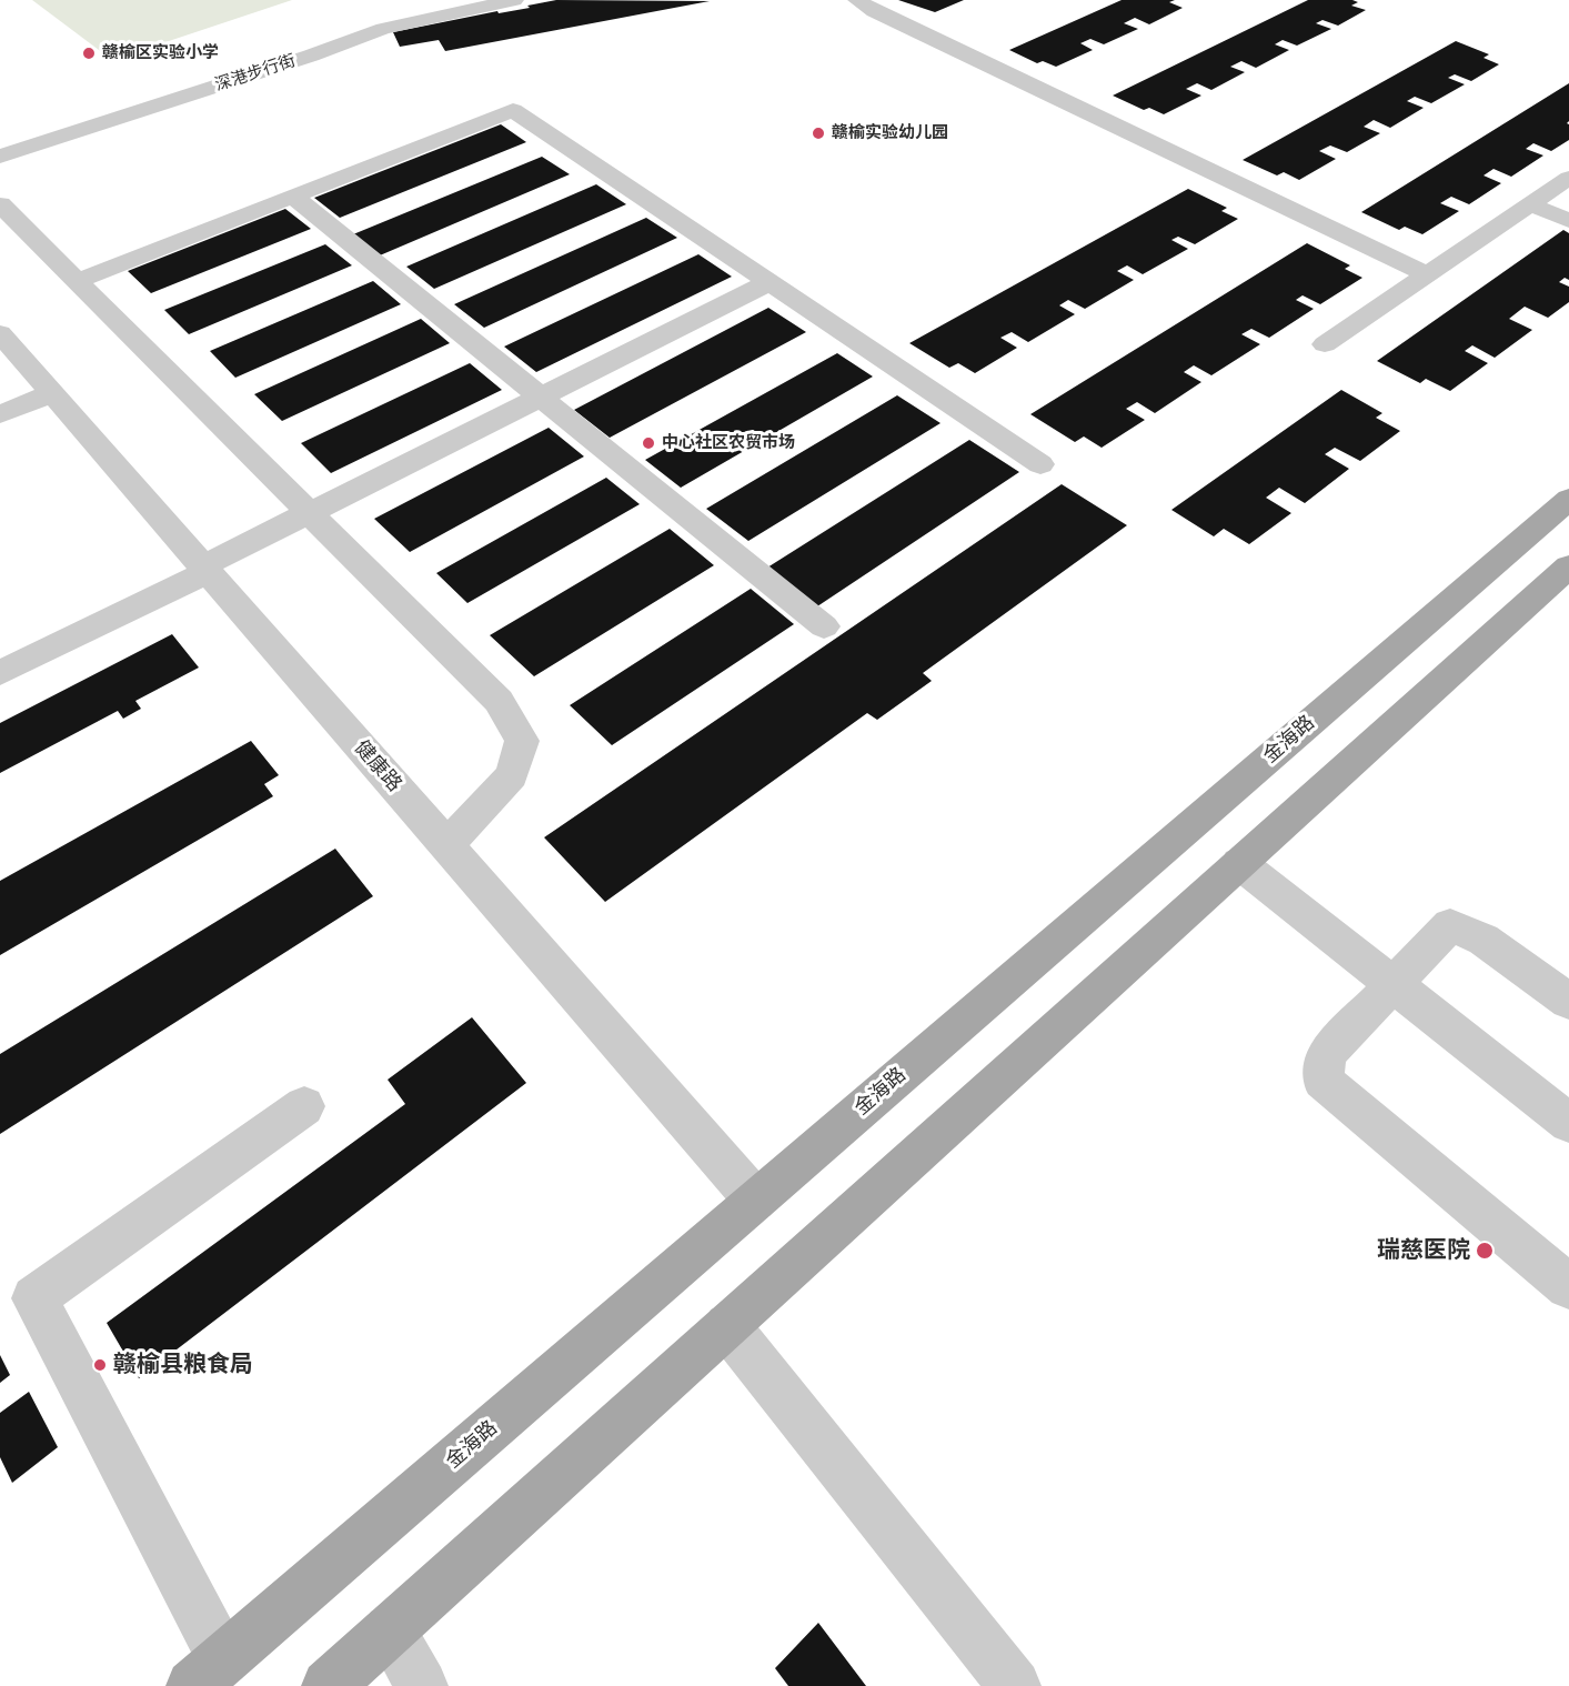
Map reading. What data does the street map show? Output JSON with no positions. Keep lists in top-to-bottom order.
{
  "streets": {
    "main road": ["金海路"],
    "street": ["深港步行街", "健康路"]
  },
  "crossings": [
    ["金海路", "健康路"]
  ],
  "places": [
    "赣榆区实验小学",
    "赣榆实验幼儿园",
    "中心社区农贸市场",
    "瑞慈医院",
    "赣榆县粮食局"
  ]
}
